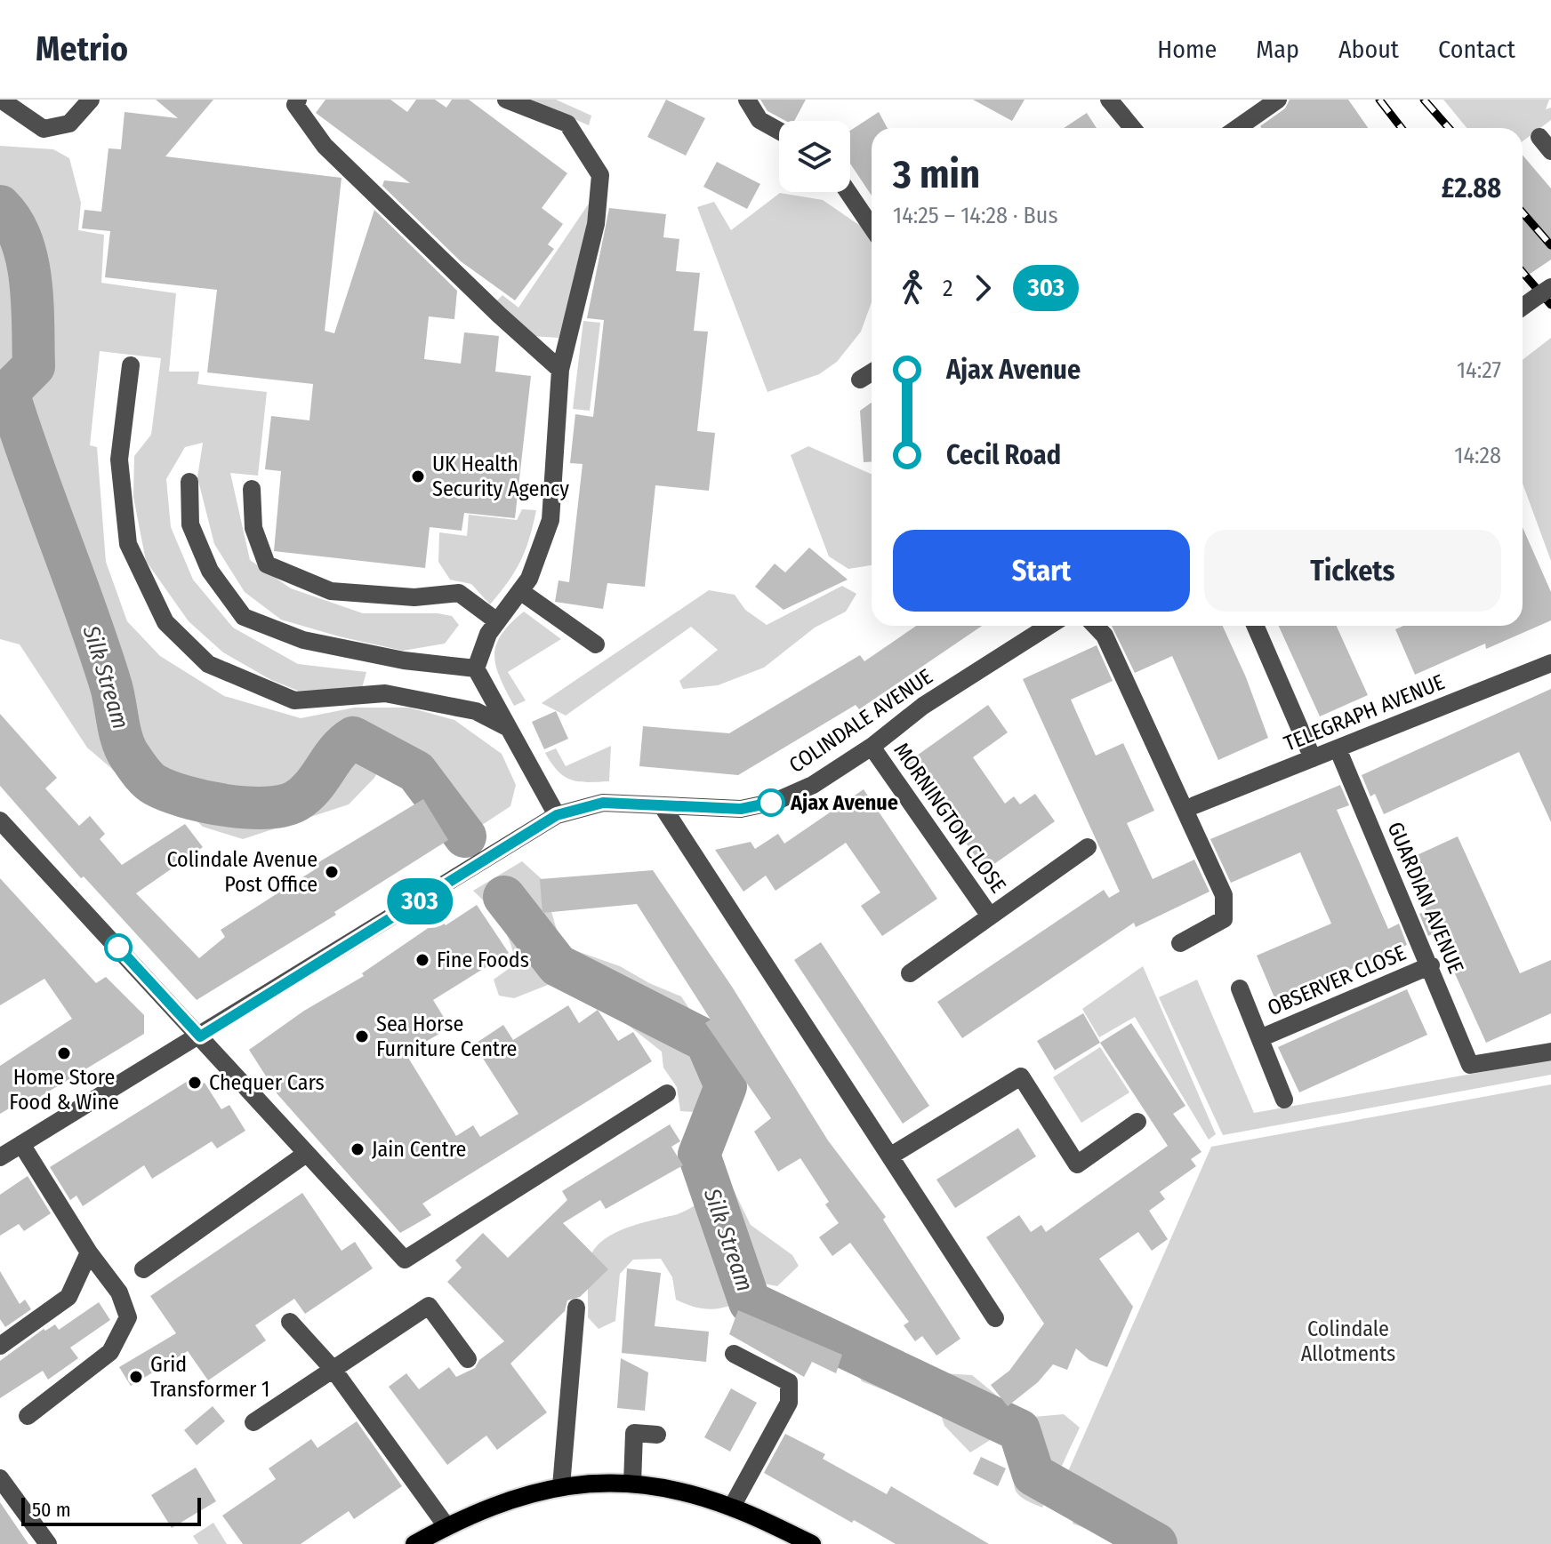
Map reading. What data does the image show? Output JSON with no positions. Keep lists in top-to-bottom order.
{
  "streets": {
    "street": [
      "TELEGRAPH AVENUE",
      "COLINDALE AVENUE",
      "MORNINGTON CLOSE",
      "GUARDIAN AVENUE",
      "OBSERVER CLOSE"
    ]
  },
  "crossings": [
    ["TELEGRAPH AVENUE", "GUARDIAN AVENUE"],
    ["COLINDALE AVENUE", "MORNINGTON CLOSE"],
    ["GUARDIAN AVENUE", "OBSERVER CLOSE"]
  ],
  "water": ["Silk Stream"],
  "parks": ["Colindale Allotments"],
  "places": [
    "UK Health Security Agency",
    "Ajax Avenue",
    "Colindale Avenue Post Office",
    "Fine Foods",
    "Sea Horse Furniture Centre",
    "Home Store Food & Wine",
    "Chequer Cars",
    "Jain Centre",
    "Grid Transformer 1"
  ],
  "lines": ["bus line 303"],
  "scale_bar": "50 m",
  "page": {
    "header": "Metrio",
    "nav": [
      "Home",
      "Map",
      "About",
      "Contact"
    ],
    "on_map": "303",
    "heading": ["3 min", "14:25 – 14:28 · Bus", "£2.88"],
    "legs": ["2", "303"],
    "list": [
      {
        "name": "Ajax Avenue",
        "value": "14:27"
      },
      {
        "name": "Cecil Road",
        "value": "14:28"
      }
    ],
    "buttons": ["Start", "Tickets"],
    "scale": "50 m"
  }
}
